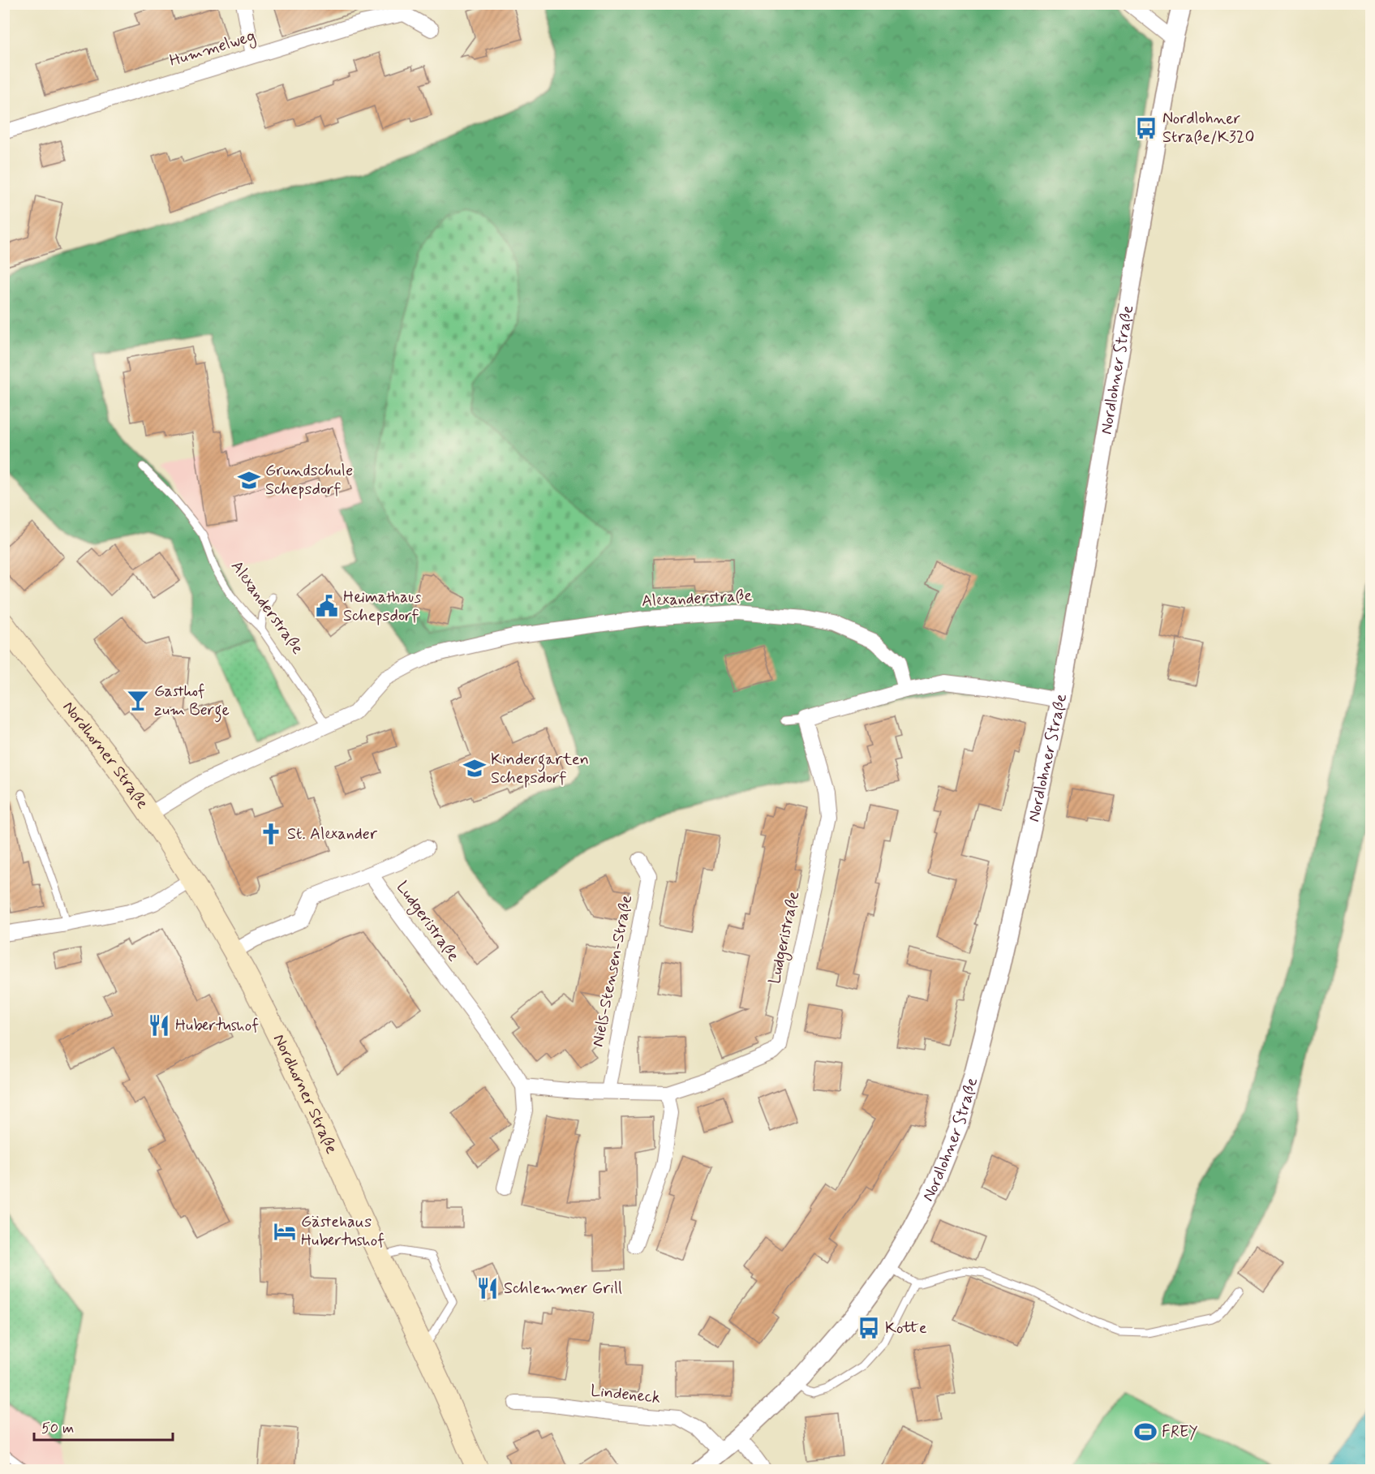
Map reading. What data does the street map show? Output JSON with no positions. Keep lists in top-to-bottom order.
{
  "streets": {
    "main road": ["Nordhorner Straße"],
    "street": [
      "Hummelweg",
      "Nordlohner Straße",
      "Alexanderstraße",
      "Ludgeristraße",
      "Niels-Stensen-Straße",
      "Lindeneck"
    ]
  },
  "crossings": [
    ["Nordlohner Straße", "Lindeneck"],
    ["Alexanderstraße", "Nordhorner Straße"],
    ["Nordhorner Straße", "Ludgeristraße"],
    ["Ludgeristraße", "Niels-Stensen-Straße"]
  ],
  "places": {
    "bus stop": ["Nordlohner Straße/K320", "Kotte"],
    "school or university": ["Grundschule Schepsdorf", "Kindergarten Schepsdorf"],
    "public building": ["Heimathaus Schepsdorf"],
    "bar": ["Gasthof zum Berge"],
    "church": ["St. Alexander"],
    "restaurant": ["Hubertushof", "Schlemmer Grill"],
    "hotel": ["Gästehaus Hubertushof"],
    "sports": ["FREY"]
  },
  "scale_bar": "50 m"
}
